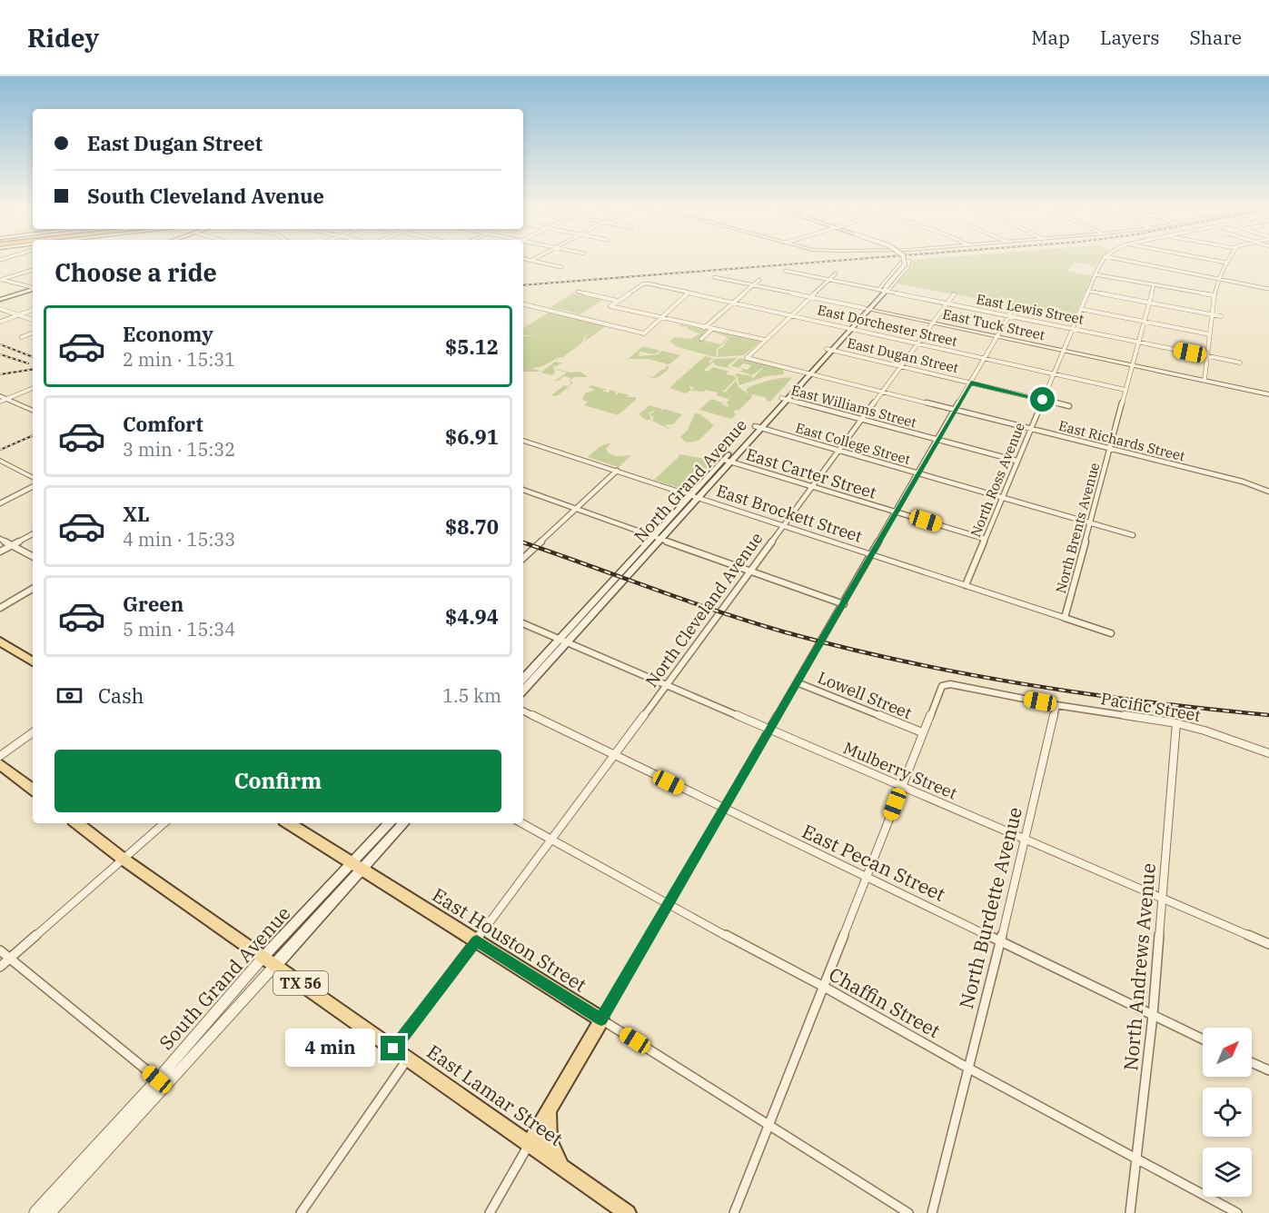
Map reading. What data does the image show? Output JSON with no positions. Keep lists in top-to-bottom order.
{
  "streets": {
    "main road": [
      "North Grand Avenue",
      "East Houston Street",
      "South Grand Avenue",
      "TX 56",
      "East Lamar Street"
    ],
    "street": [
      "East Lewis Street",
      "East Tuck Street",
      "East Dorchester Street",
      "East Dugan Street",
      "East Williams Street",
      "East Richards Street",
      "East College Street",
      "East Carter Street",
      "North Ross Avenue",
      "East Brockett Street",
      "North Brents Avenue",
      "North Cleveland Avenue",
      "Lowell Street",
      "Pacific Street",
      "Mulberry Street",
      "East Pecan Street",
      "North Burdette Avenue",
      "North Andrews Avenue",
      "Chaffin Street"
    ]
  },
  "crossings": [
    ["East Lewis Street", "North Ross Avenue"],
    ["East Lewis Street", "North Grand Avenue"],
    ["East Lewis Street", "North Brents Avenue"],
    ["East Lewis Street", "North Cleveland Avenue"],
    ["East Tuck Street", "North Ross Avenue"],
    ["East Tuck Street", "North Grand Avenue"],
    ["East Tuck Street", "North Brents Avenue"],
    ["East Tuck Street", "North Cleveland Avenue"],
    ["East Dorchester Street", "North Ross Avenue"],
    ["East Dorchester Street", "North Grand Avenue"],
    ["East Dorchester Street", "North Brents Avenue"],
    ["East Dorchester Street", "North Cleveland Avenue"],
    ["East Dugan Street", "North Ross Avenue"],
    ["East Dugan Street", "North Grand Avenue"],
    ["East Dugan Street", "North Cleveland Avenue"],
    ["East Williams Street", "North Ross Avenue"],
    ["East Williams Street", "North Grand Avenue"],
    ["East Williams Street", "North Cleveland Avenue"],
    ["East Richards Street", "North Ross Avenue"],
    ["East Richards Street", "North Grand Avenue"],
    ["East Richards Street", "North Brents Avenue"],
    ["East Richards Street", "North Cleveland Avenue"],
    ["East College Street", "North Ross Avenue"],
    ["East College Street", "North Grand Avenue"],
    ["East College Street", "North Brents Avenue"],
    ["East College Street", "North Cleveland Avenue"],
    ["East Carter Street", "North Ross Avenue"],
    ["East Carter Street", "North Grand Avenue"],
    ["East Carter Street", "North Cleveland Avenue"],
    ["North Ross Avenue", "East Brockett Street"],
    ["North Grand Avenue", "East Brockett Street"],
    ["North Grand Avenue", "Mulberry Street"],
    ["East Brockett Street", "North Brents Avenue"],
    ["East Brockett Street", "North Cleveland Avenue"],
    ["North Cleveland Avenue", "Mulberry Street"],
    ["North Cleveland Avenue", "East Pecan Street"],
    ["North Cleveland Avenue", "East Houston Street"],
    ["North Cleveland Avenue", "Chaffin Street"],
    ["North Cleveland Avenue", "East Lamar Street"],
    ["Lowell Street", "Pacific Street"],
    ["Pacific Street", "North Burdette Avenue"],
    ["Pacific Street", "North Andrews Avenue"],
    ["Mulberry Street", "North Burdette Avenue"],
    ["Mulberry Street", "North Andrews Avenue"],
    ["East Pecan Street", "North Burdette Avenue"],
    ["East Pecan Street", "North Andrews Avenue"],
    ["North Burdette Avenue", "Chaffin Street"],
    ["East Houston Street", "South Grand Avenue"],
    ["North Andrews Avenue", "Chaffin Street"],
    ["South Grand Avenue", "East Lamar Street"]
  ],
  "north": "top right",
  "page": {
    "header": "Ridey",
    "nav": ["Map", "Layers", "Share"],
    "banner": ["East Dugan Street", "South Cleveland Avenue"],
    "heading": "Choose a ride",
    "list": [
      {
        "name": "Economy",
        "note": "2 min · 15:31",
        "value": "$5.12"
      },
      {
        "name": "Comfort",
        "note": "3 min · 15:32",
        "value": "$6.91"
      },
      {
        "name": "XL",
        "note": "4 min · 15:33",
        "value": "$8.70"
      },
      {
        "name": "Green",
        "note": "5 min · 15:34",
        "value": "$4.94"
      }
    ],
    "pay": ["Cash", "1.5 km"],
    "buttons": "Confirm",
    "bubble": "4 min"
  }
}
